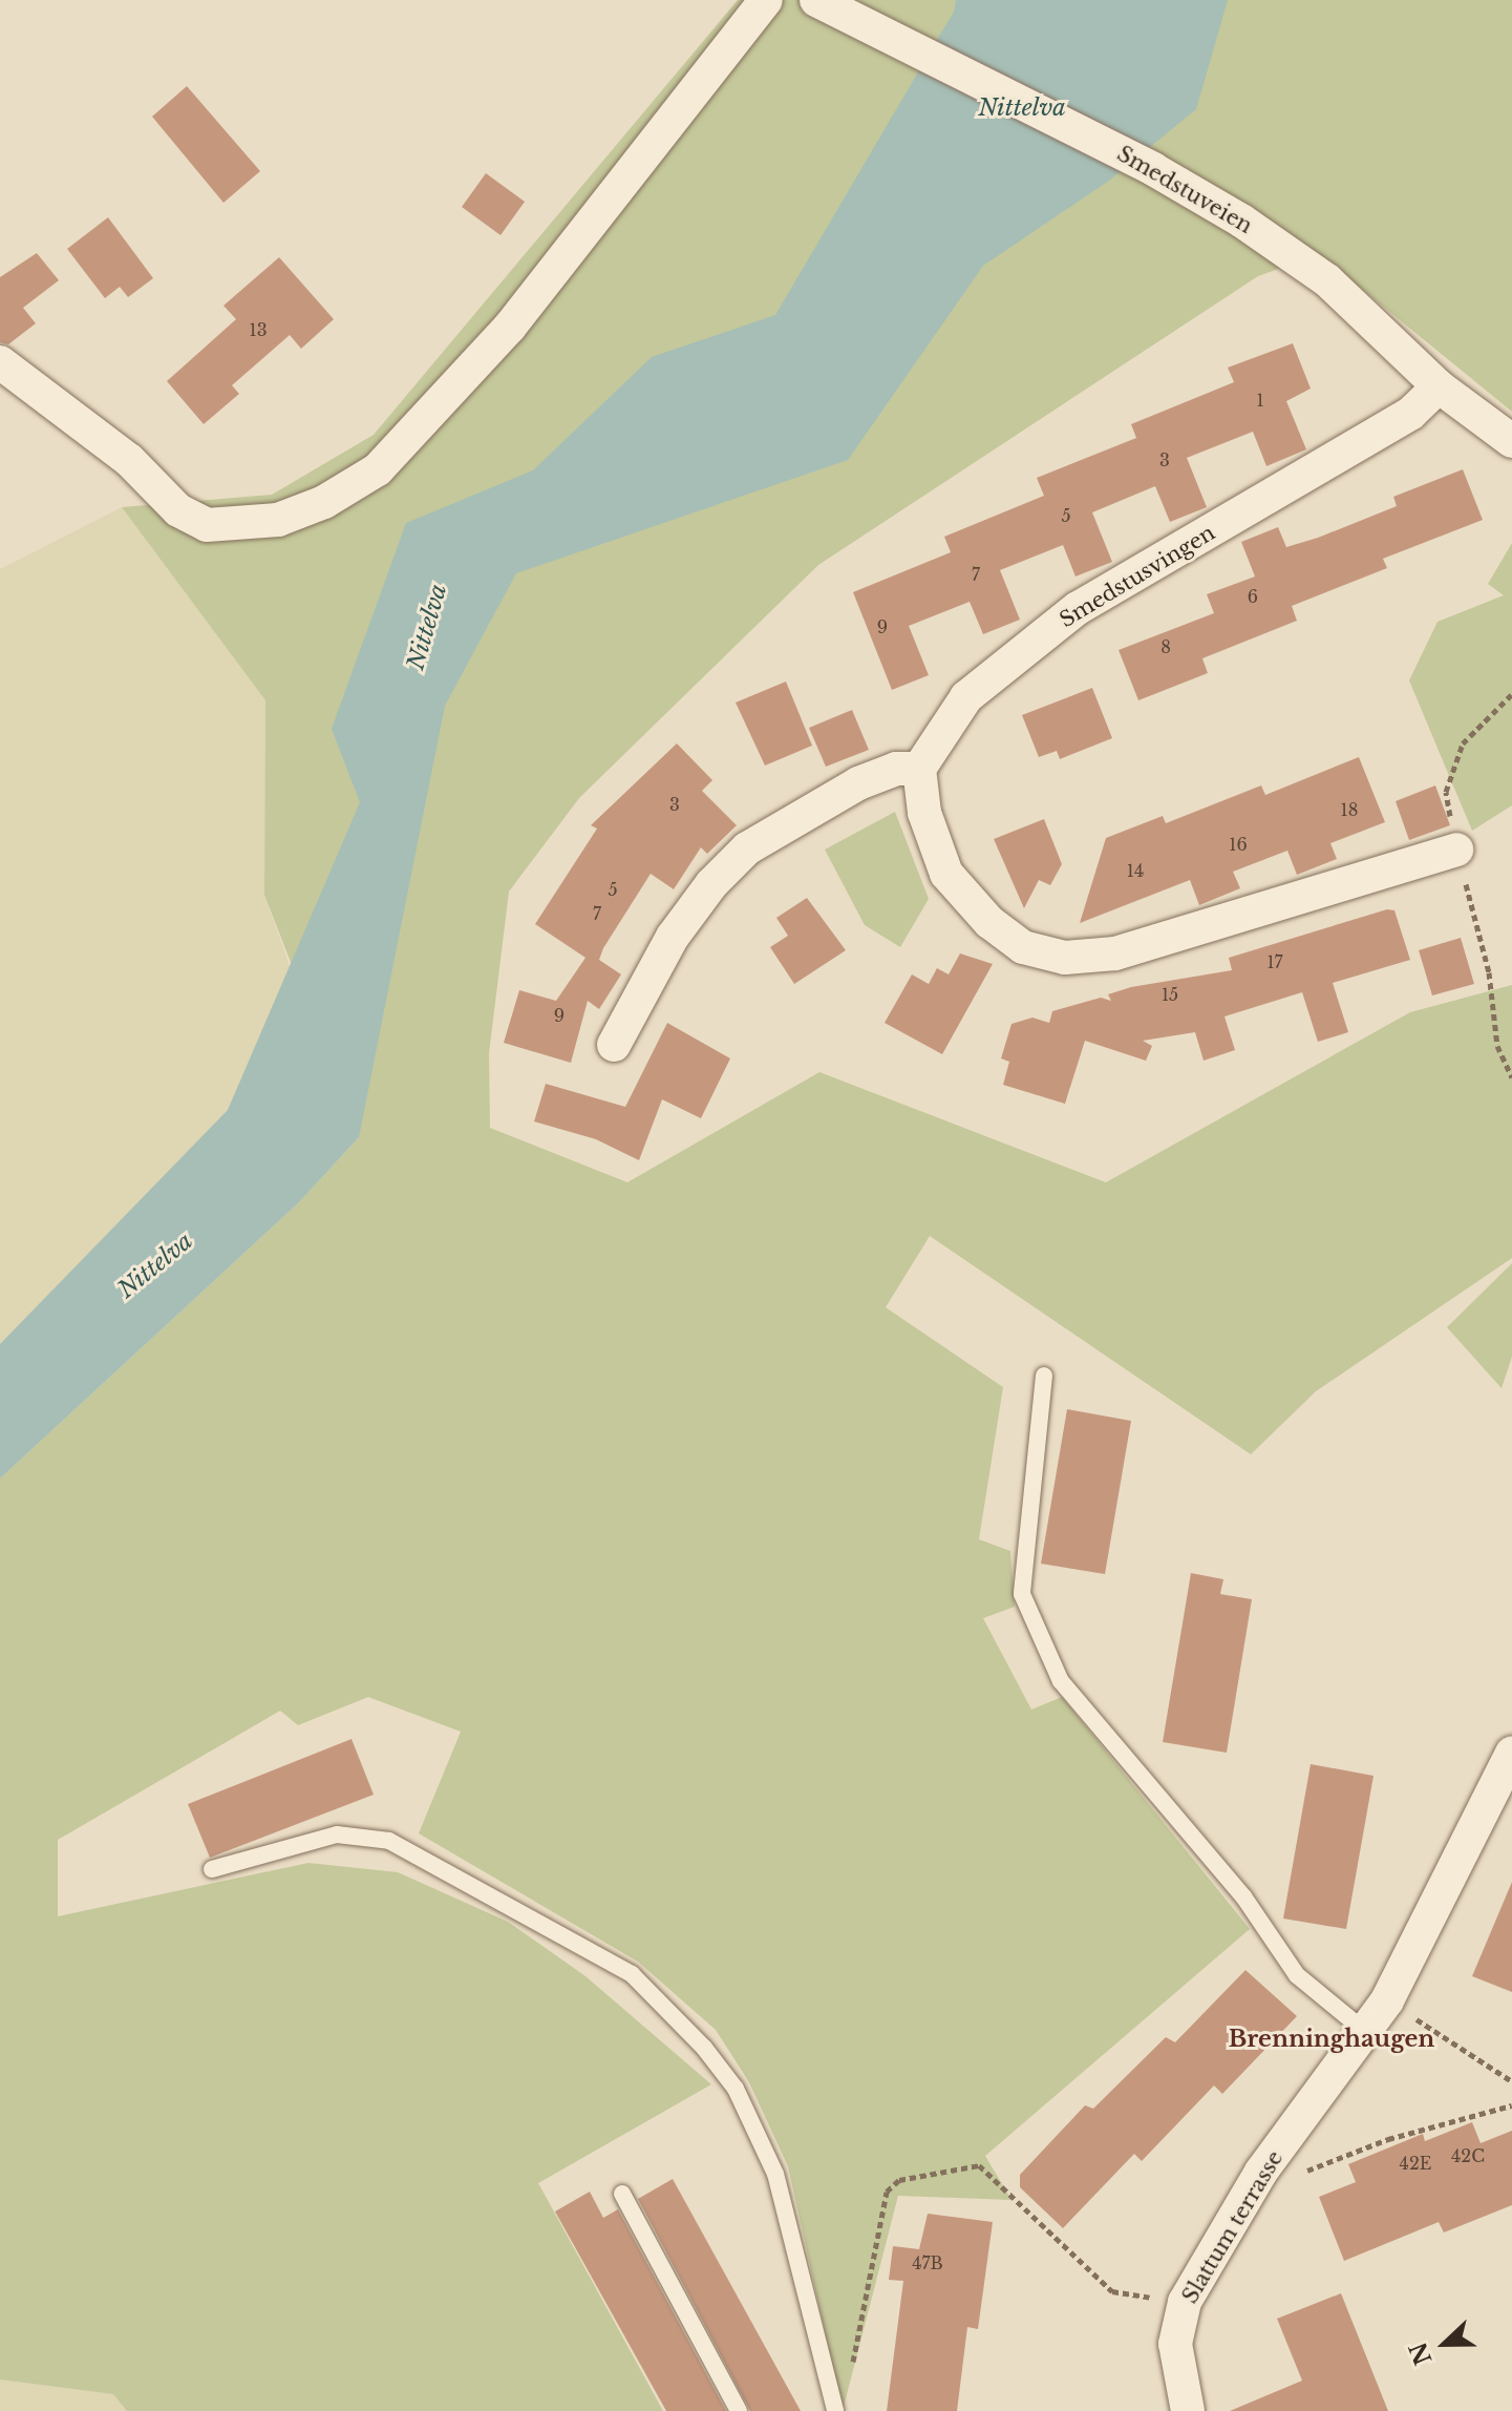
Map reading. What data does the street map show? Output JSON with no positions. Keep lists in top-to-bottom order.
{
  "streets": {
    "street": ["Smedstuveien", "Smedstusvingen", "Slattum terrasse"]
  },
  "crossings": [
    ["Smedstuveien", "Smedstusvingen"]
  ],
  "districts": ["Brenninghaugen"],
  "water": ["Nittelva"],
  "house_numbers": [
    "13",
    "1",
    "3",
    "5",
    "7",
    "6",
    "9",
    "8",
    "3",
    "18",
    "16",
    "14",
    "5",
    "7",
    "17",
    "15",
    "9",
    "42C",
    "42E",
    "47B"
  ],
  "north": "left"
}
